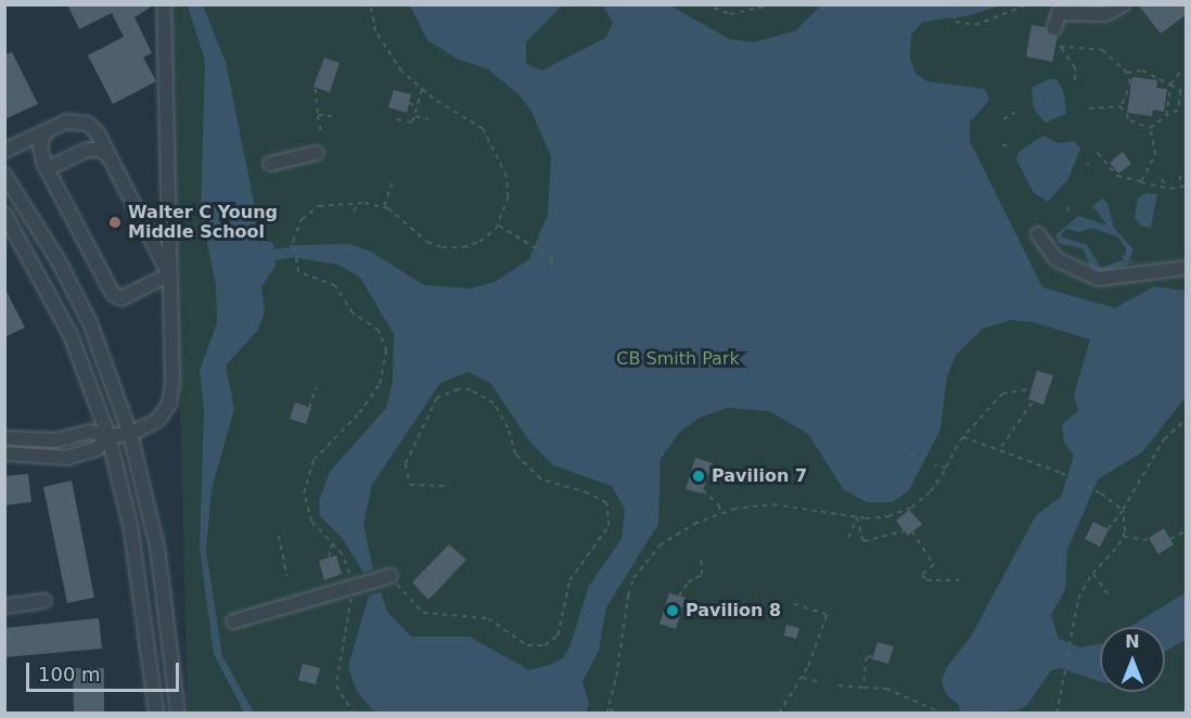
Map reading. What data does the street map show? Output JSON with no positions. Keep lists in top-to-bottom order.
{
  "parks": ["CB Smith Park"],
  "places": ["Walter C Young Middle School", "Pavilion 7", "Pavilion 8"],
  "scale_bar": "100 m",
  "north": "top"
}
